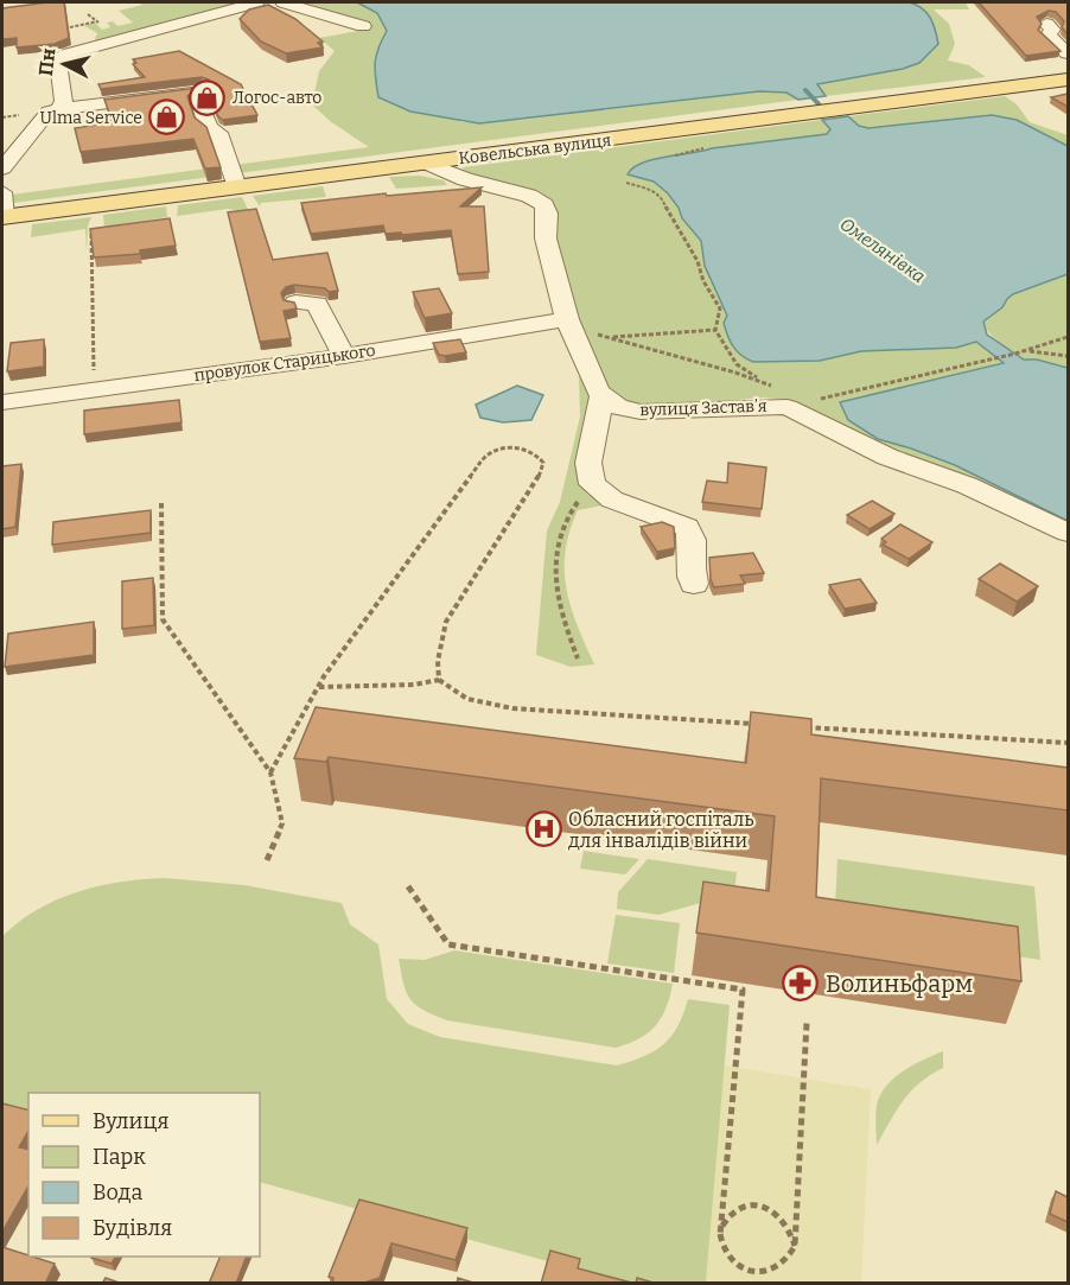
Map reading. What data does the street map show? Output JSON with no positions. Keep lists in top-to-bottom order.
{
  "streets": {
    "main road": ["Ковельська вулиця"],
    "street": ["провулок Старицького", "вулиця Заставʼя"]
  },
  "water": ["Омелянівка"],
  "places": {
    "shop": ["Логос-авто", "Ulma Service"],
    "hospital": ["Обласний госпіталь для інвалідів війни"],
    "pharmacy": ["Волиньфарм"]
  },
  "legend": [
    "Вулиця",
    "Парк",
    "Вода",
    "Будівля"
  ],
  "north": "left"
}
